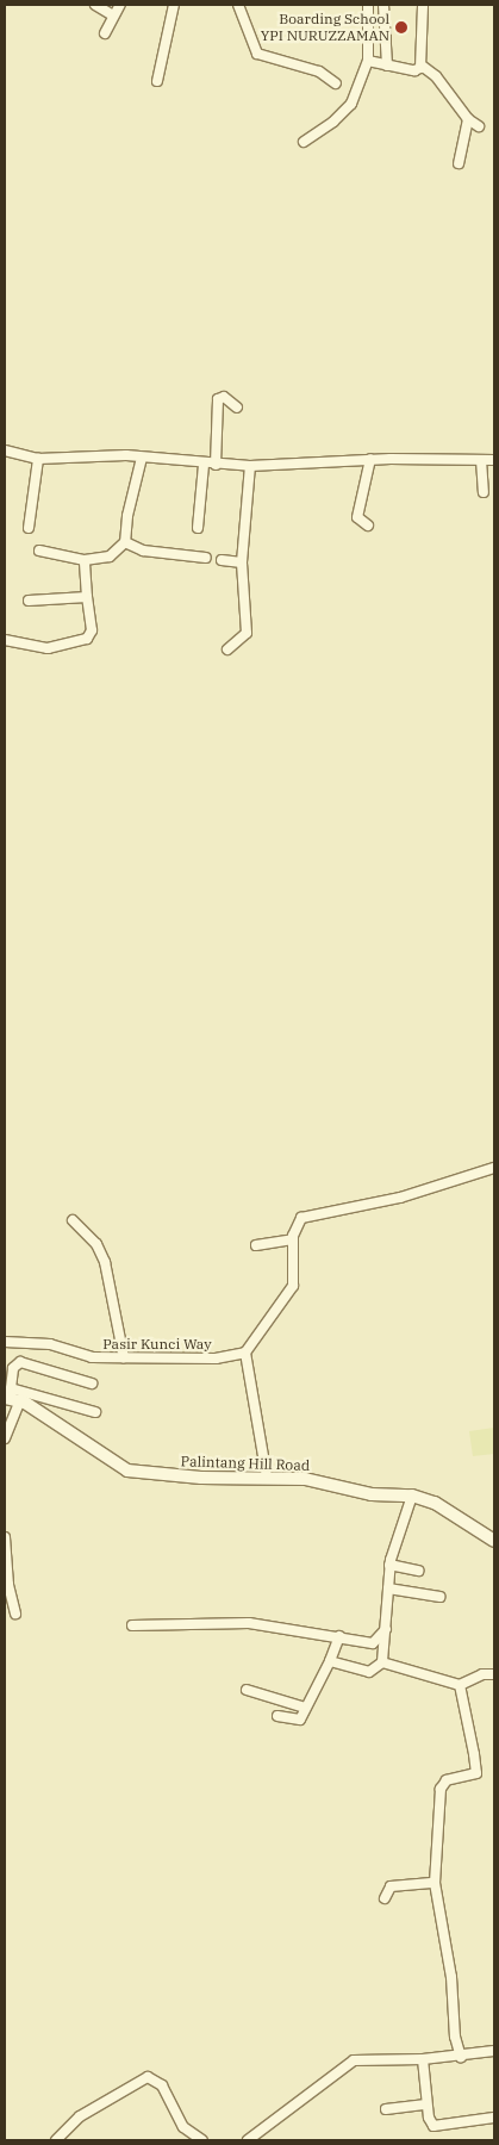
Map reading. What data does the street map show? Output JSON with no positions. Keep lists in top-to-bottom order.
{
  "streets": {
    "street": ["Pasir Kunci Way", "Palintang Hill Road"]
  },
  "places": ["Boarding School YPI NURUZZAMAN"]
}
